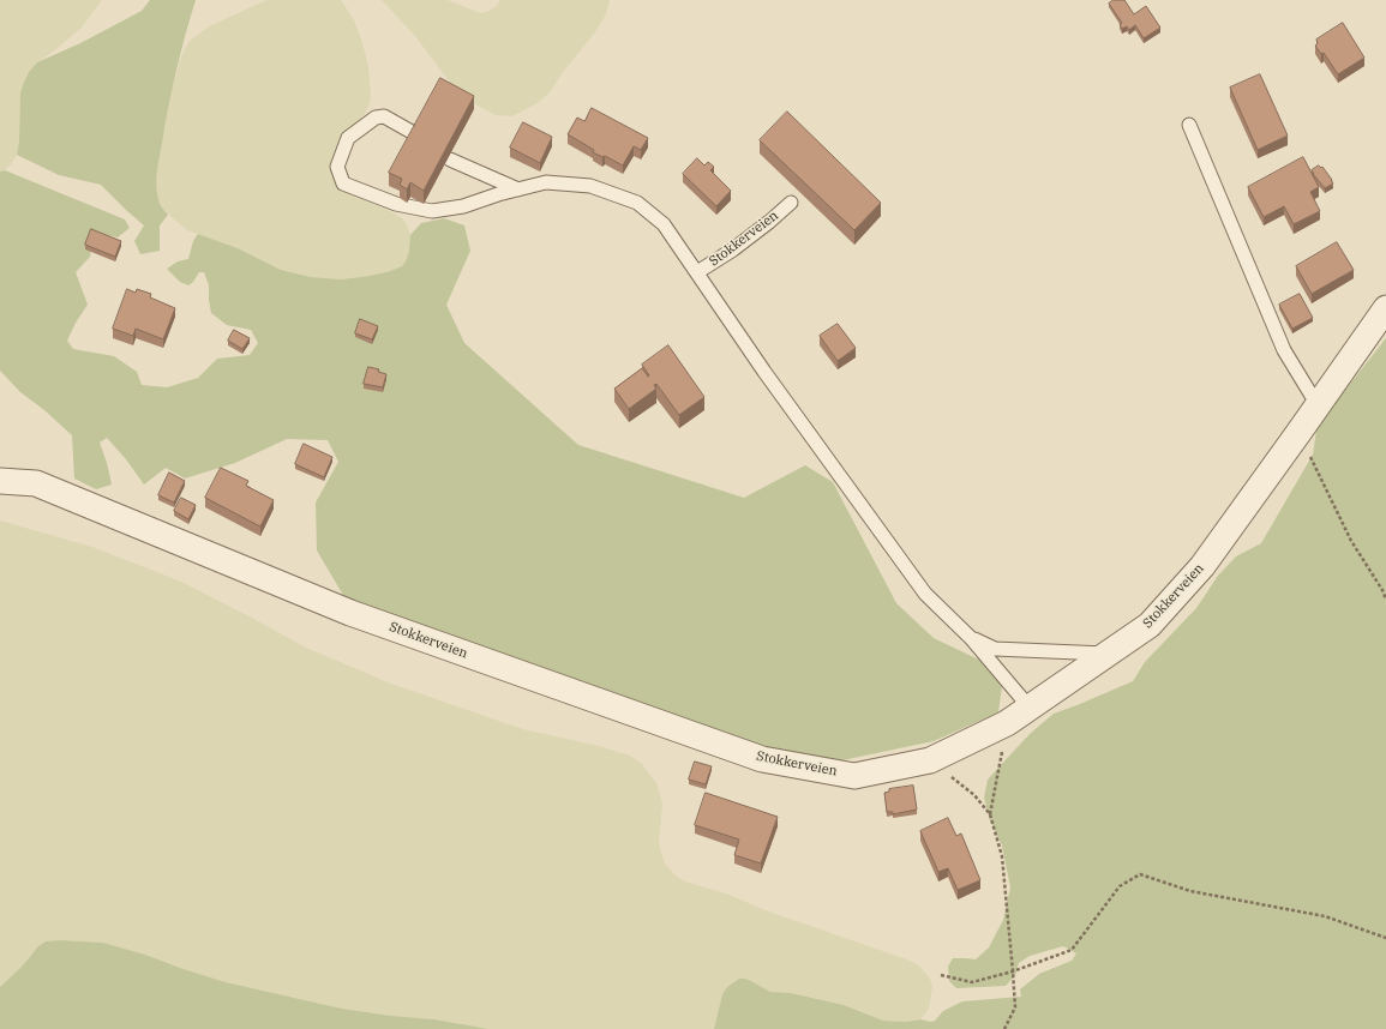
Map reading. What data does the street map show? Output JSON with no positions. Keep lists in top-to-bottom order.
{
  "streets": {
    "street": ["Stokkerveien"]
  }
}
